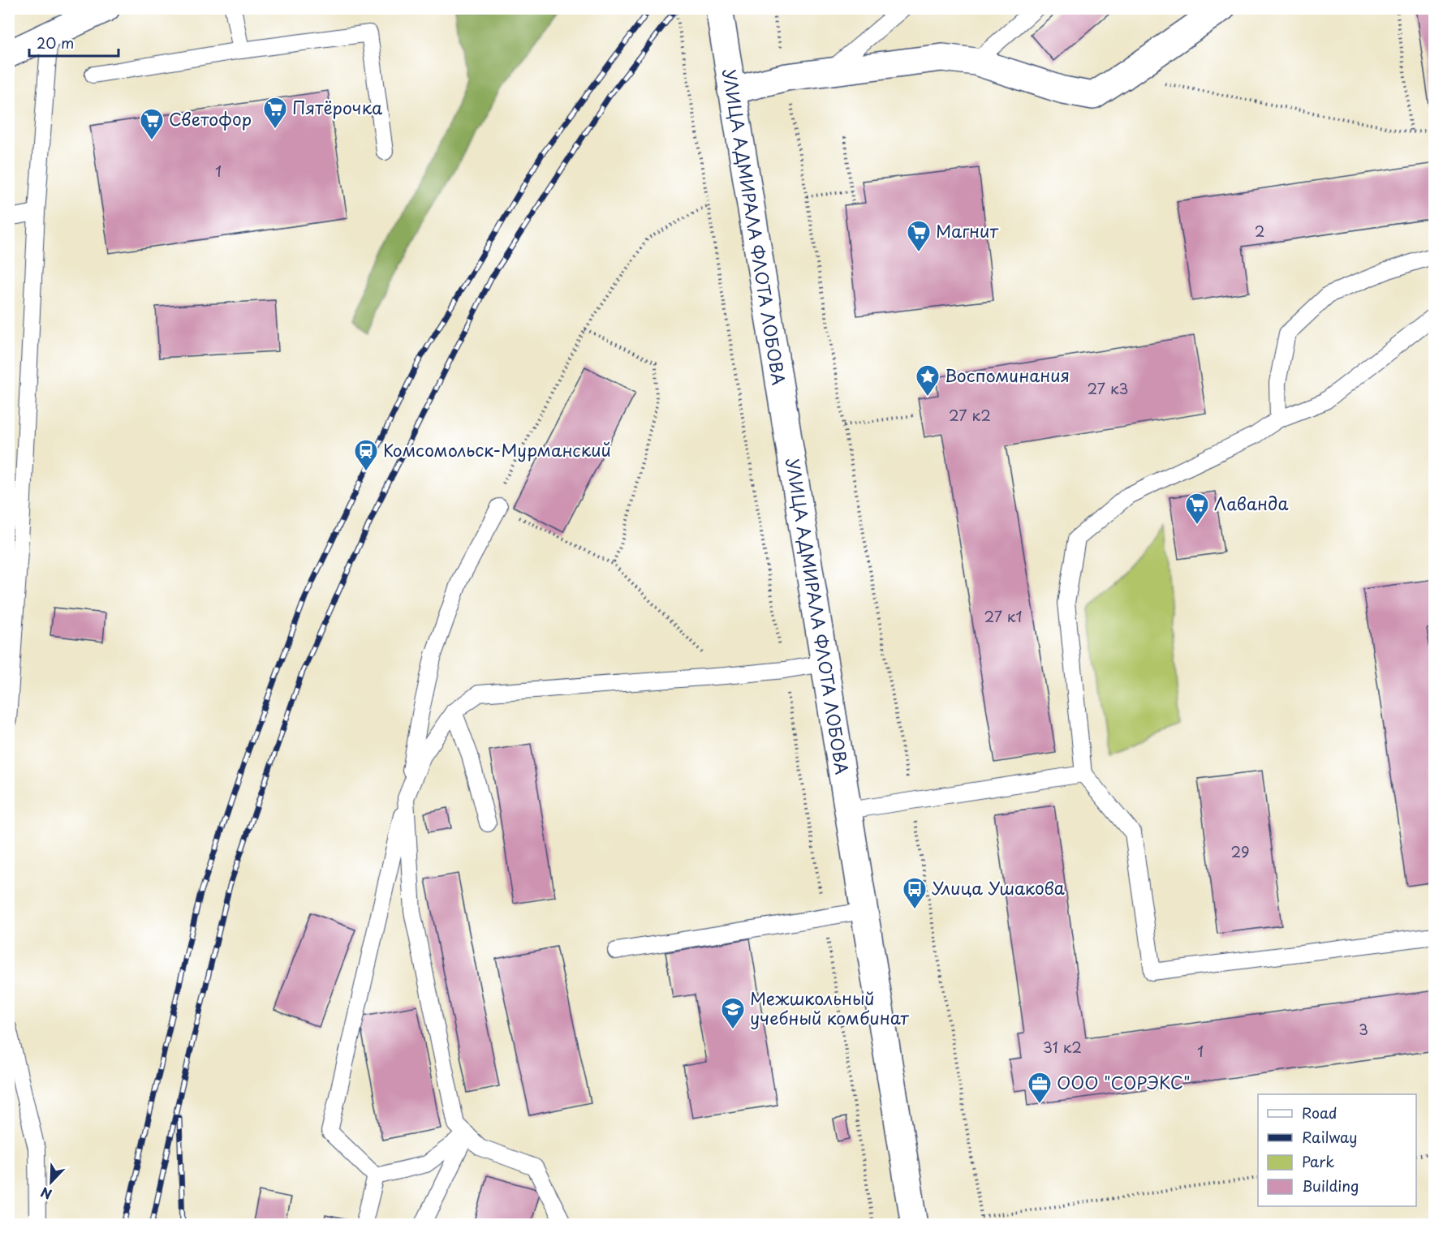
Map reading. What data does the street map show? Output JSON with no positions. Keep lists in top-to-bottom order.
{
  "streets": {
    "street": ["УЛИЦА АДМИРАЛА ФЛОТА ЛОБОВА"]
  },
  "places": {
    "supermarket": [
      "Пятёрочка",
      "Светофор",
      "Магнит",
      "Лаванда"
    ],
    "place": ["Воспоминания"],
    "station": ["Комсомольск-Мурманский"],
    "bus stop": ["Улица Ушакова"],
    "school or university": ["Межшкольный учебный комбинат"],
    "office": ["ООО \"СОРЭКС\""]
  },
  "house_numbers": [
    "1",
    "2",
    "27 к3",
    "27 к2",
    "27 к1",
    "29",
    "3",
    "31 к2",
    "1"
  ],
  "legend": [
    "Road",
    "Railway",
    "Park",
    "Building"
  ],
  "scale_bar": "20 m",
  "north": "bottom left"
}
